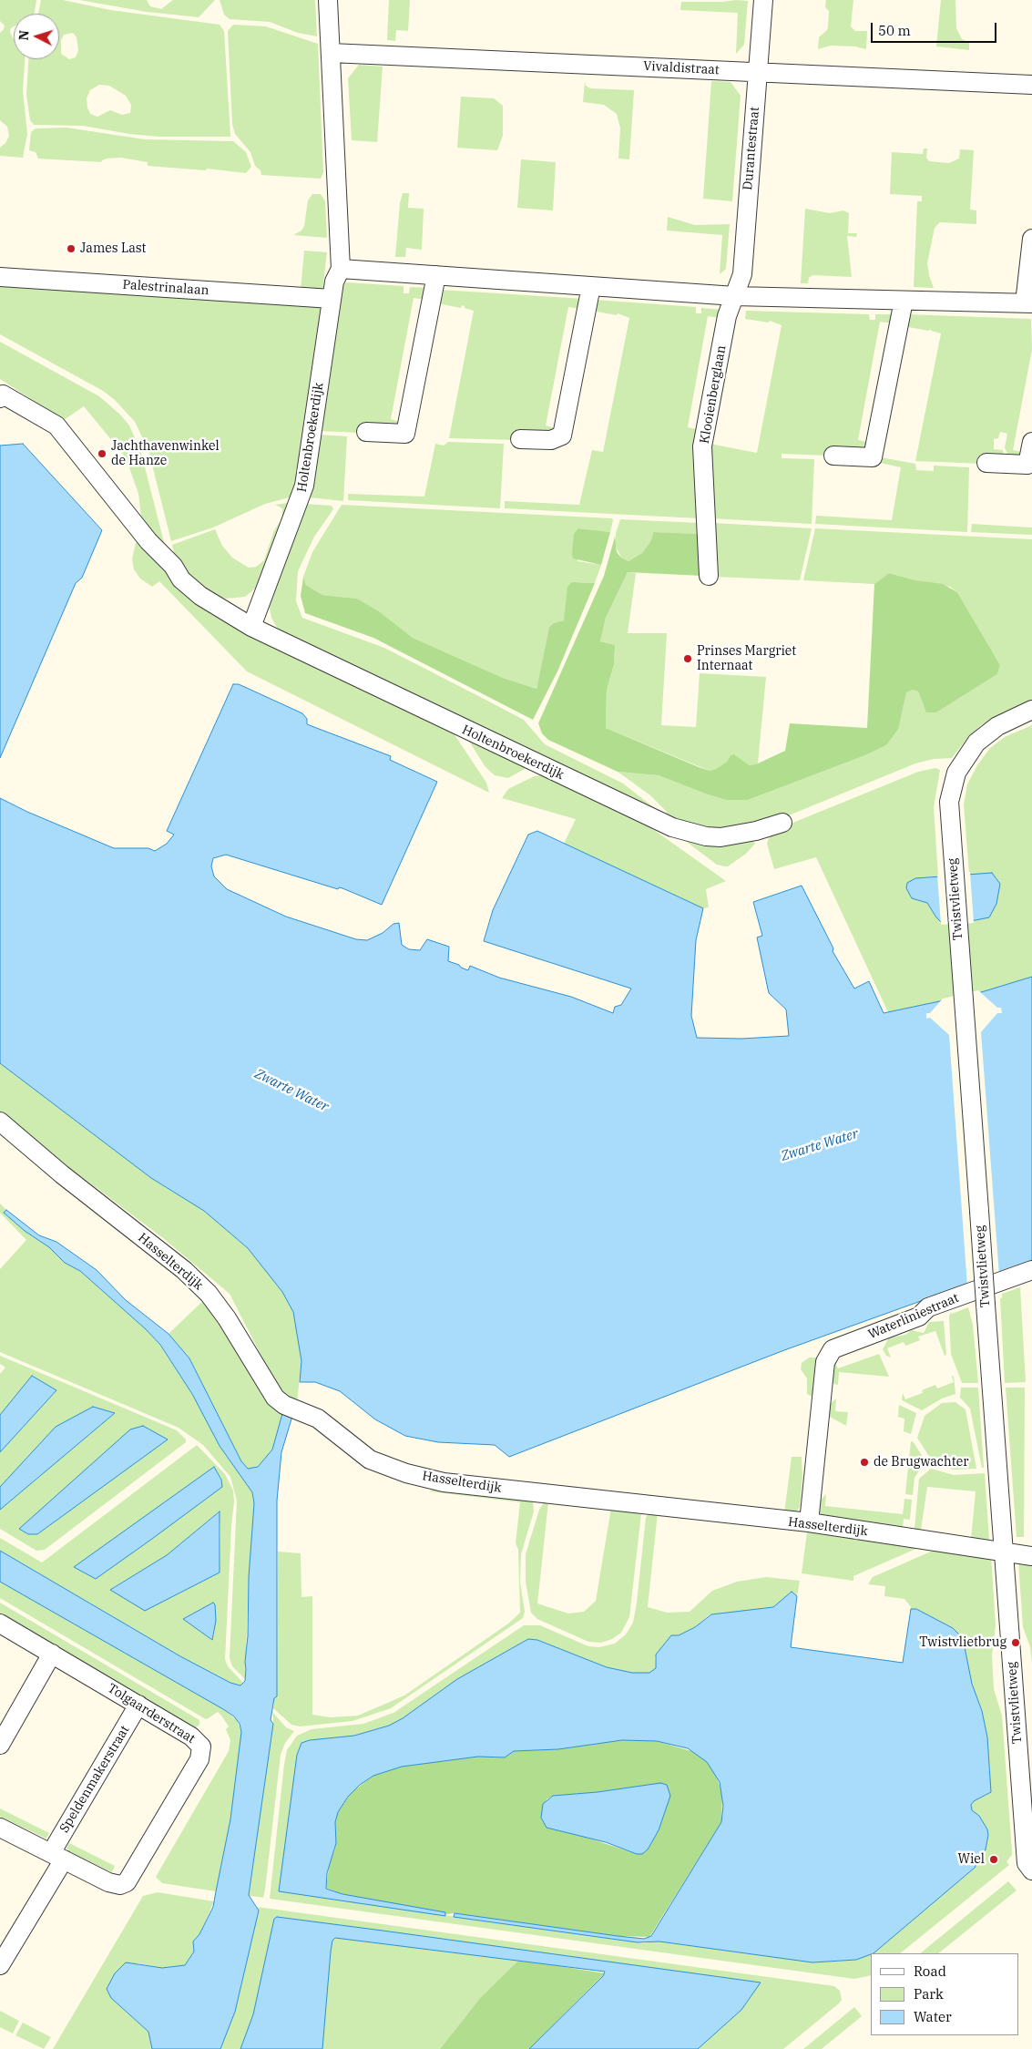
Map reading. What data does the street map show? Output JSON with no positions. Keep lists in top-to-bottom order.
{
  "streets": {
    "street": [
      "Vivaldistraat",
      "Durantestraat",
      "Palestrinalaan",
      "Klooienberglaan",
      "Holtenbroekerdijk",
      "Twistvlietweg",
      "Hasselterdijk",
      "Waterliniestraat",
      "Tolgaarderstraat",
      "Speldenmakerstraat"
    ]
  },
  "crossings": [
    ["Vivaldistraat", "Durantestraat"],
    ["Durantestraat", "Klooienberglaan"],
    ["Palestrinalaan", "Holtenbroekerdijk"],
    ["Twistvlietweg", "Hasselterdijk"],
    ["Hasselterdijk", "Waterliniestraat"],
    ["Tolgaarderstraat", "Speldenmakerstraat"]
  ],
  "water": ["Zwarte Water"],
  "places": [
    "James Last",
    "Jachthavenwinkel de Hanze",
    "Prinses Margriet Internaat",
    "de Brugwachter",
    "Twistvlietbrug",
    "Wiel"
  ],
  "legend": ["Road", "Park", "Water"],
  "scale_bar": "50 m",
  "north": "left"
}
